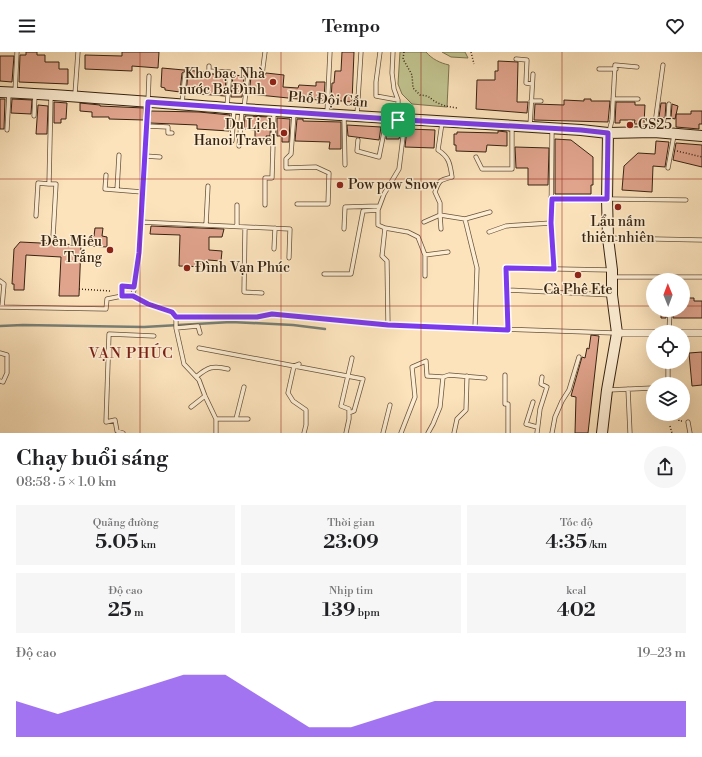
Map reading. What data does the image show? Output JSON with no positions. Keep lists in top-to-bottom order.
{
  "streets": {
    "street": ["Phố Đội Cấn"]
  },
  "districts": ["VẠN PHÚC"],
  "places": [
    "Kho bạc Nhà nước Ba Đình",
    "GS25",
    "Du Lịch Hanoi Travel",
    "Pow pow Snow",
    "Lẩu nấm thiên nhiên",
    "Đền Miếu Trắng",
    "Đình Vạn Phúc",
    "Cà Phê Ete"
  ],
  "north": "top",
  "page": {
    "header": "Tempo",
    "heading": ["Chạy buổi sáng", "08:58 · 5 × 1.0 km"],
    "stats": [
      ["Quãng đường", "5.05 km"],
      ["Thời gian", "23:09"],
      ["Tốc độ", "4:35 /km"],
      ["Độ cao", "25 m"],
      ["Nhịp tim", "139 bpm"],
      ["kcal", "402"]
    ],
    "chart": ["Độ cao", "19–23 m"]
  }
}
